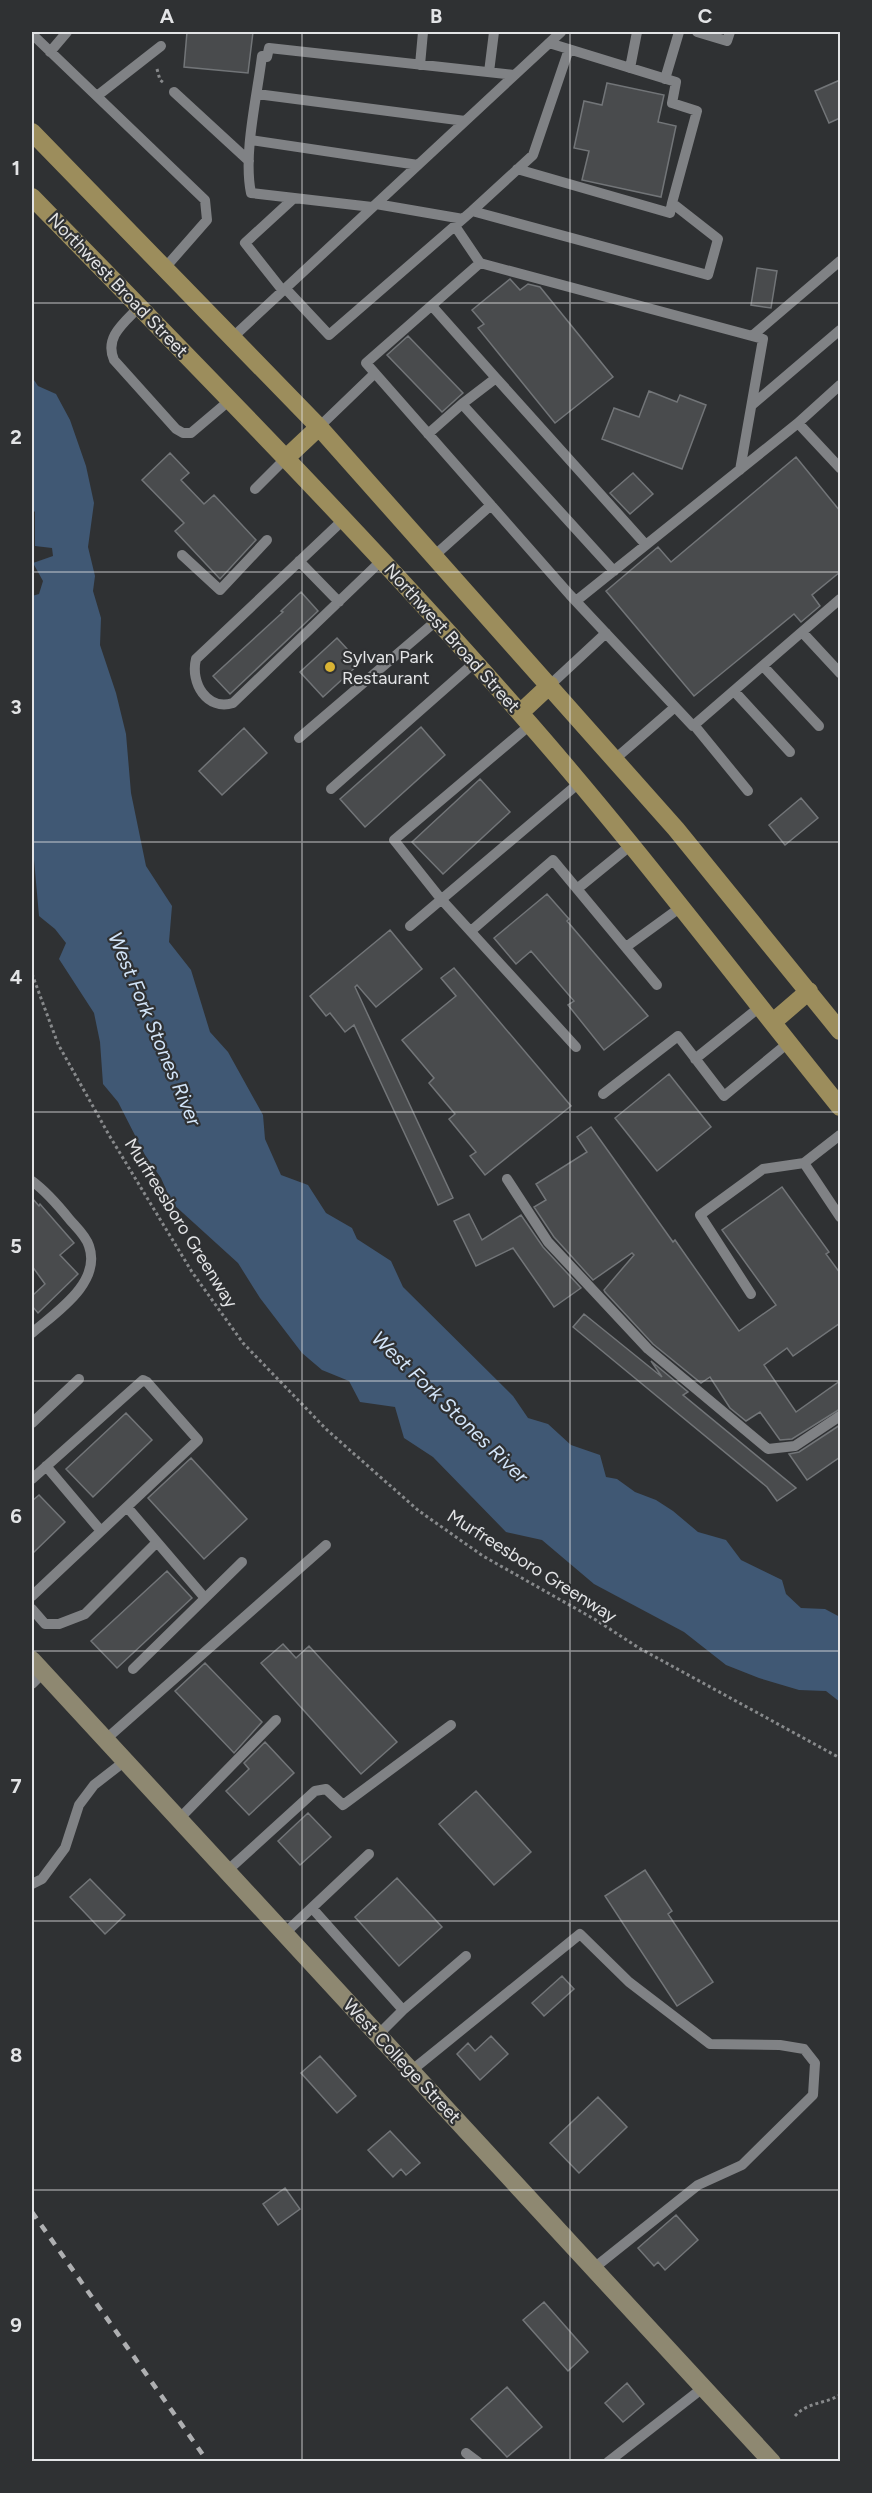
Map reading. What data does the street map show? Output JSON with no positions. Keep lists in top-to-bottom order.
{
  "streets": {
    "main road": ["Northwest Broad Street"],
    "street": ["West College Street"],
    "path": ["Murfreesboro Greenway"]
  },
  "water": ["West Fork Stones River"],
  "places": ["Sylvan Park Restaurant"],
  "grid": {
    "columns": ["A", "B", "C"],
    "rows": [
      "1",
      "2",
      "3",
      "4",
      "5",
      "6",
      "7",
      "8",
      "9"
    ]
  }
}
